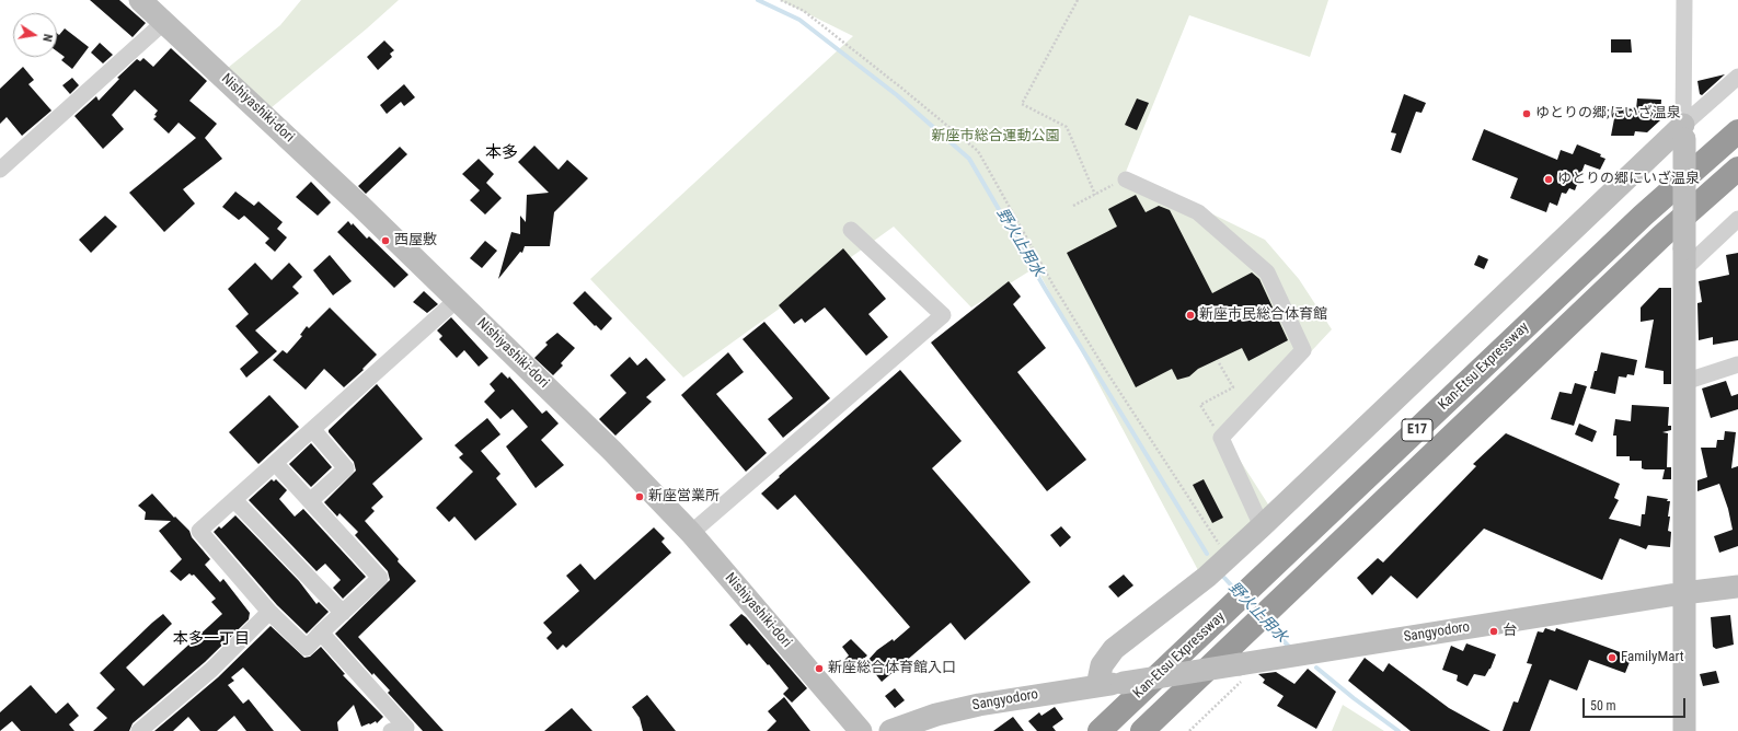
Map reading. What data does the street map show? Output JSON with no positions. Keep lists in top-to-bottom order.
{
  "streets": {
    "highway": ["Kan-Etsu Expressway", "E17"],
    "street": ["Nishiyashiki-dori", "Sangyodoro"]
  },
  "districts": ["本多", "本多一丁目"],
  "water": ["野火止用水"],
  "parks": ["新座市総合運動公園"],
  "places": [
    "ゆとりの郷;にいざ温泉",
    "ゆとりの郷にいざ温泉",
    "西屋敷",
    "新座市民総合体育館",
    "新座営業所",
    "台",
    "FamilyMart",
    "新座総合体育館入口"
  ],
  "scale_bar": "50 m",
  "north": "right"
}
